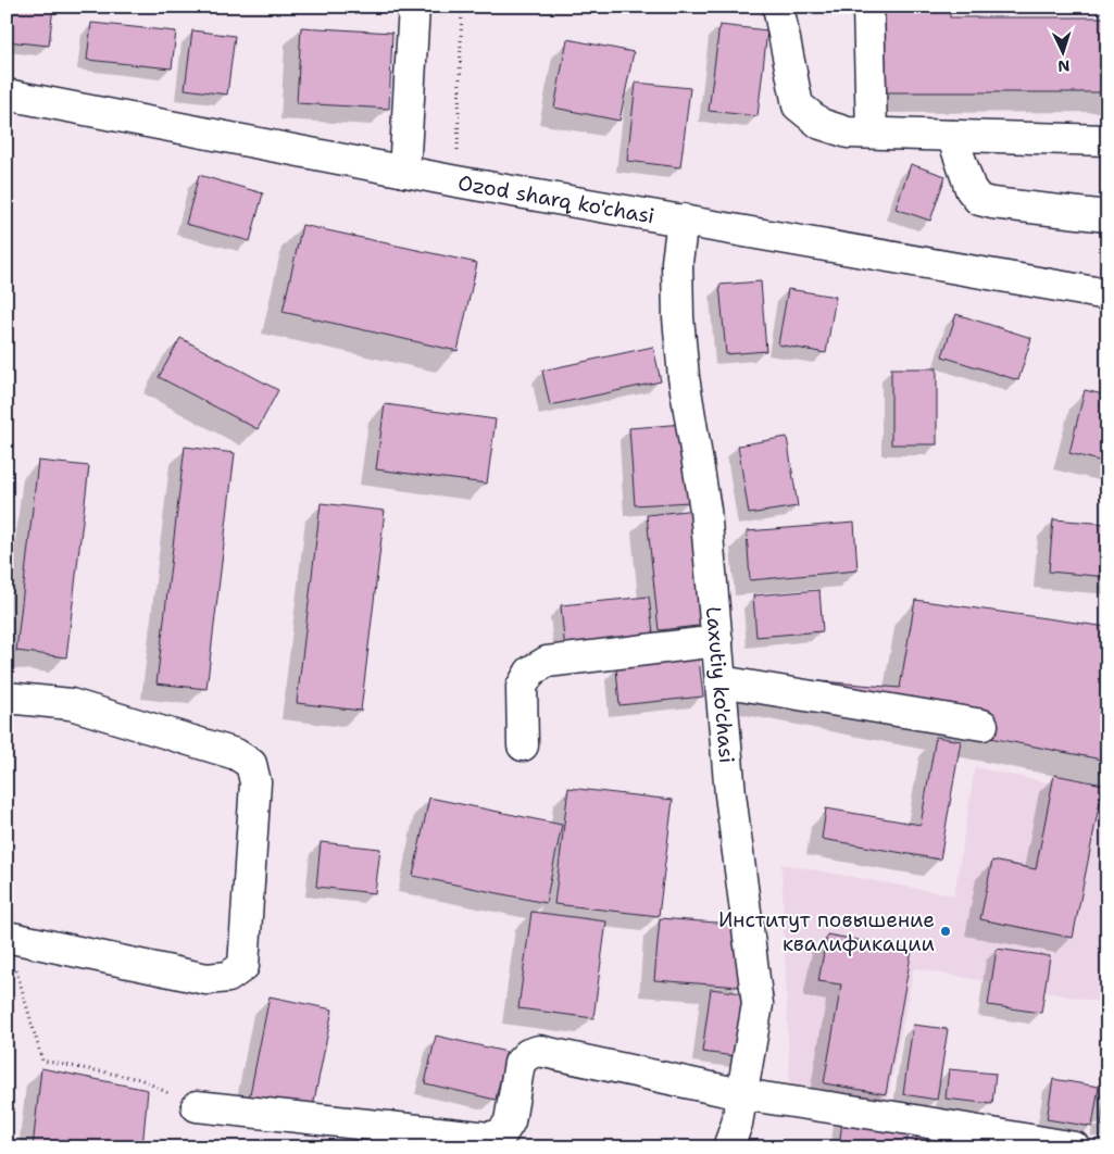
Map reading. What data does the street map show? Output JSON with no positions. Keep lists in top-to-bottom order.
{
  "streets": {
    "street": ["Ozod sharq ko'chasi", "Laxutiy ko'chasi"]
  },
  "crossings": [
    ["Ozod sharq ko'chasi", "Laxutiy ko'chasi"]
  ],
  "places": ["Институт повышение квалификации"],
  "north": "bottom"
}
